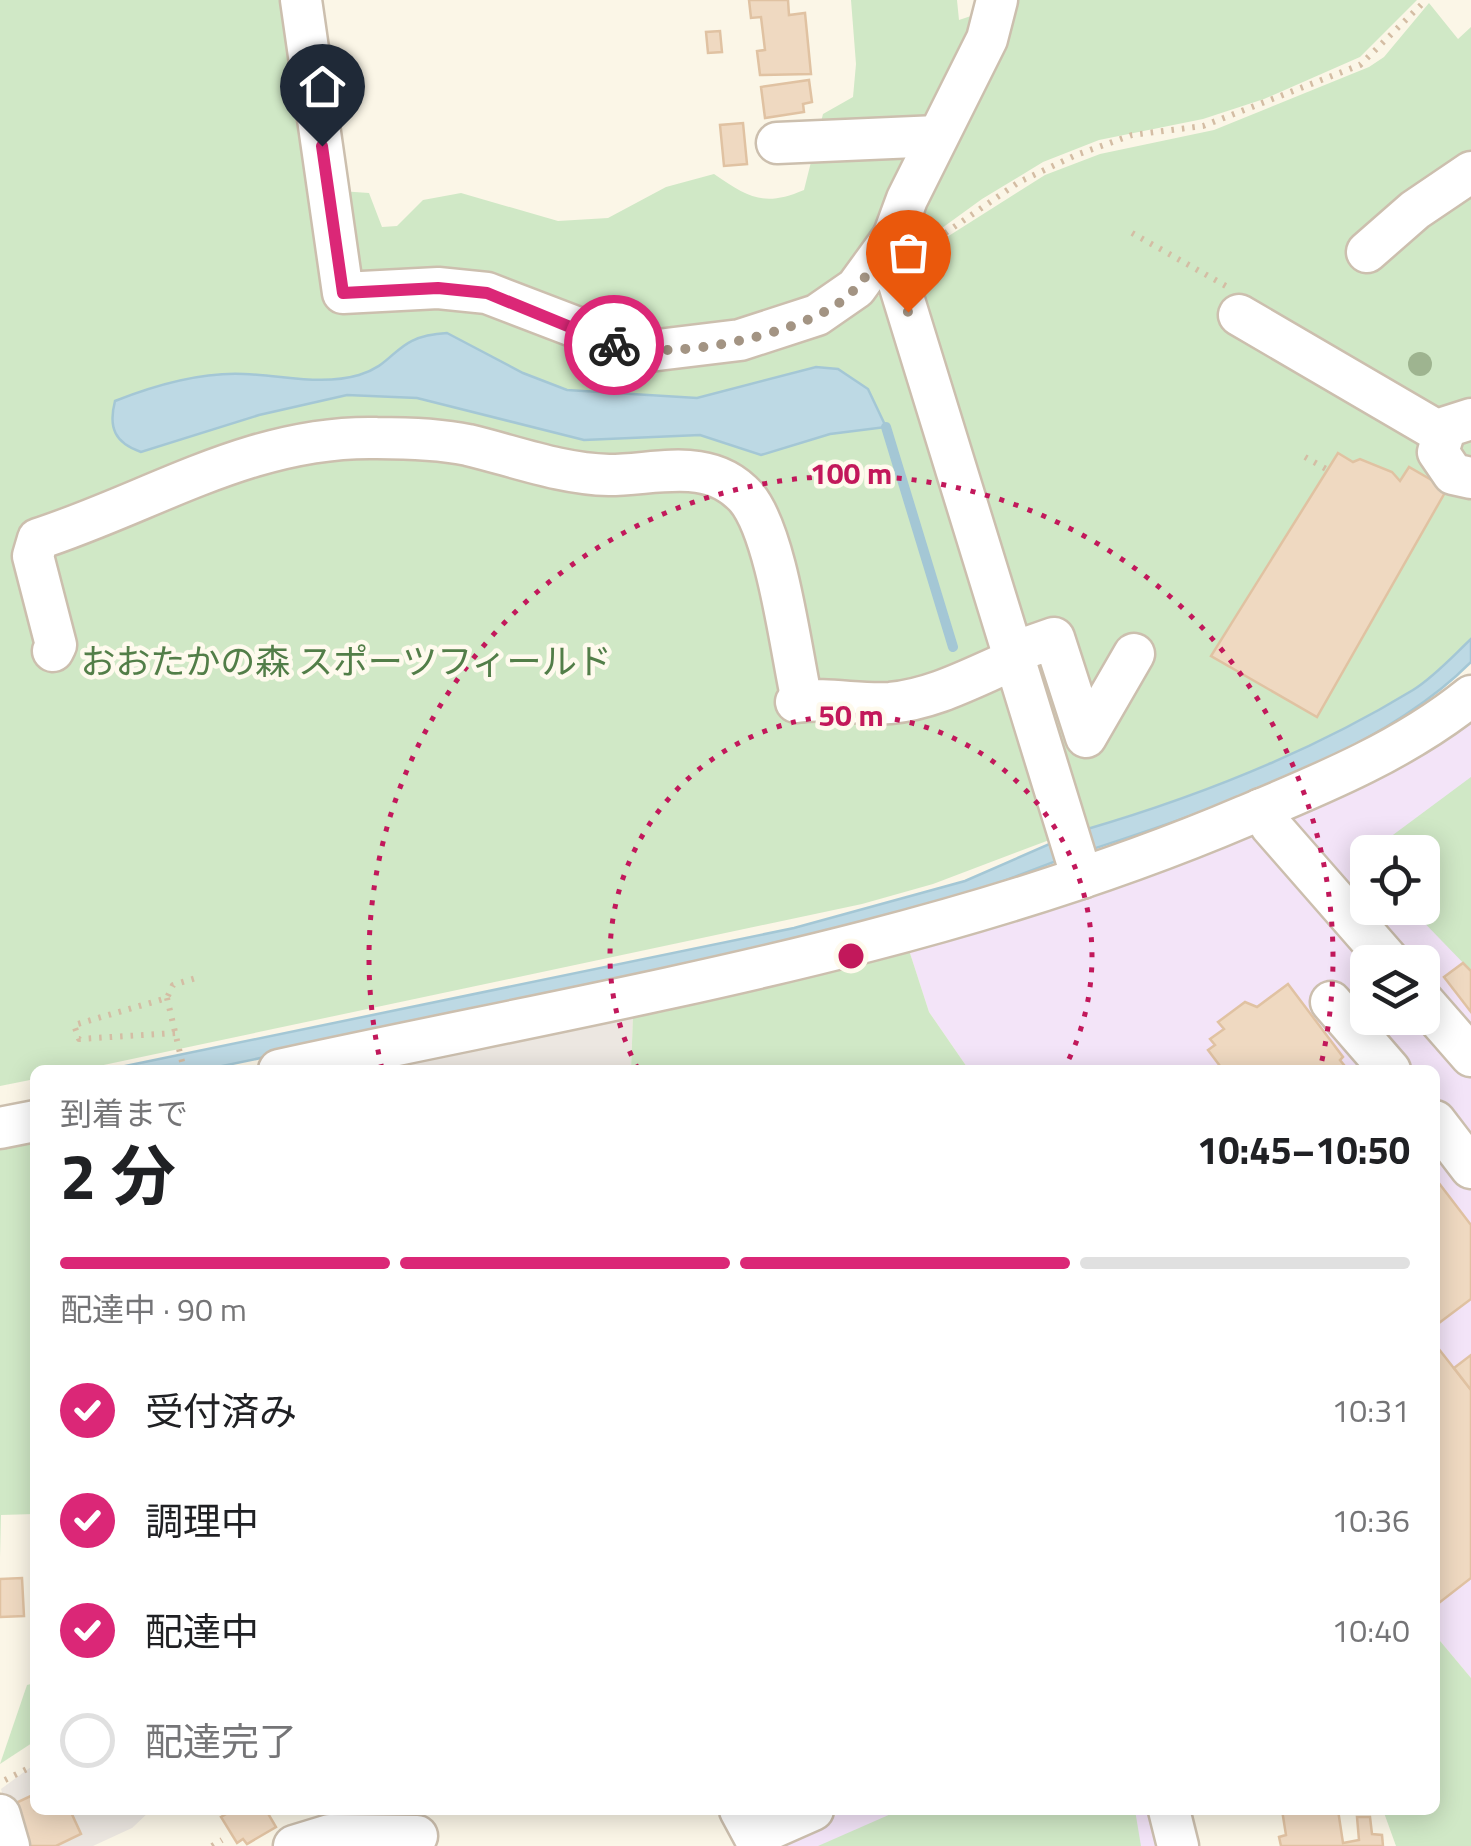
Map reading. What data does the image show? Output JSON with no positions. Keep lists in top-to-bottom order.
{
  "parks": ["おおたかの森 スポーツフィールド"],
  "page": {
    "heading": ["2 分", "到着まで", "10:45–10:50"],
    "bar": "配達中 · 90 m",
    "list": [
      ["受付済み", "10:31"],
      ["調理中", "10:36"],
      ["配達中", "10:40"],
      "配達完了"
    ]
  },
  "rings": ["100 m", "50 m"]
}
